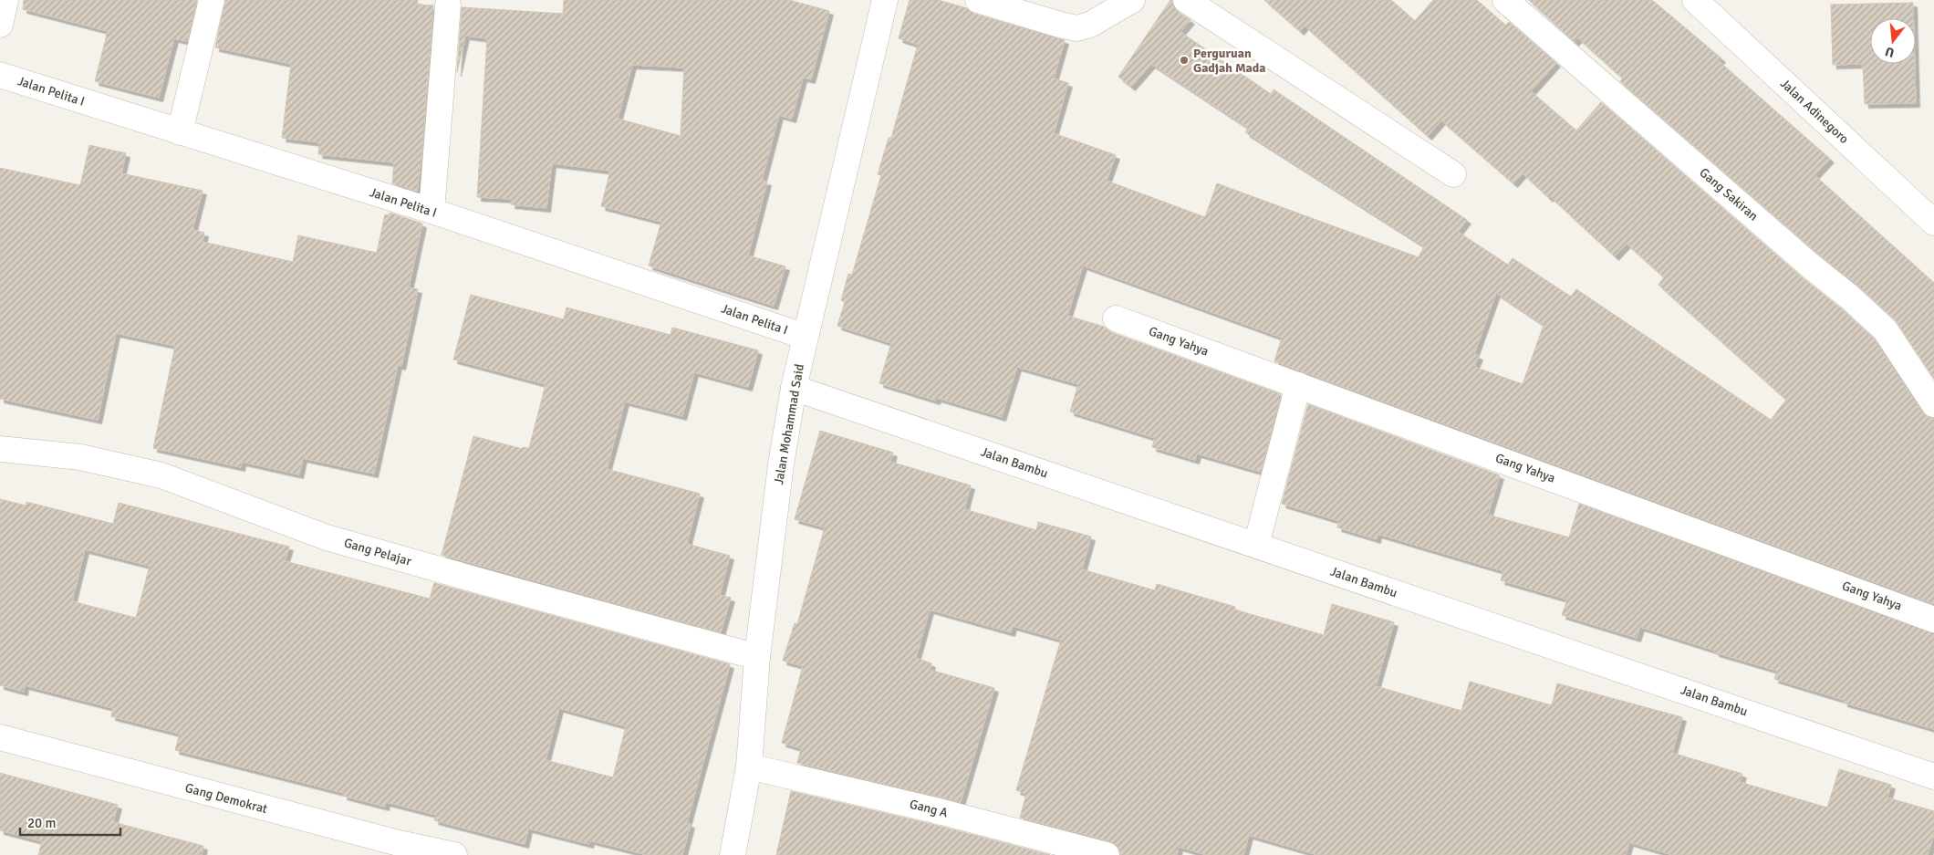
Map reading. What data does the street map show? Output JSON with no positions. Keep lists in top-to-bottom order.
{
  "streets": {
    "street": [
      "Jalan Pelita I",
      "Jalan Adinegoro",
      "Gang Sakiran",
      "Gang Yahya",
      "Jalan Mohammad Said",
      "Jalan Bambu",
      "Gang Pelajar",
      "Gang Demokrat",
      "Gang A"
    ]
  },
  "crossings": [
    ["Jalan Pelita I", "Jalan Mohammad Said"],
    ["Jalan Mohammad Said", "Jalan Bambu"],
    ["Jalan Mohammad Said", "Gang Pelajar"],
    ["Jalan Mohammad Said", "Gang A"]
  ],
  "places": ["Perguruan Gadjah Mada"],
  "scale_bar": "20 m",
  "north": "bottom"
}
